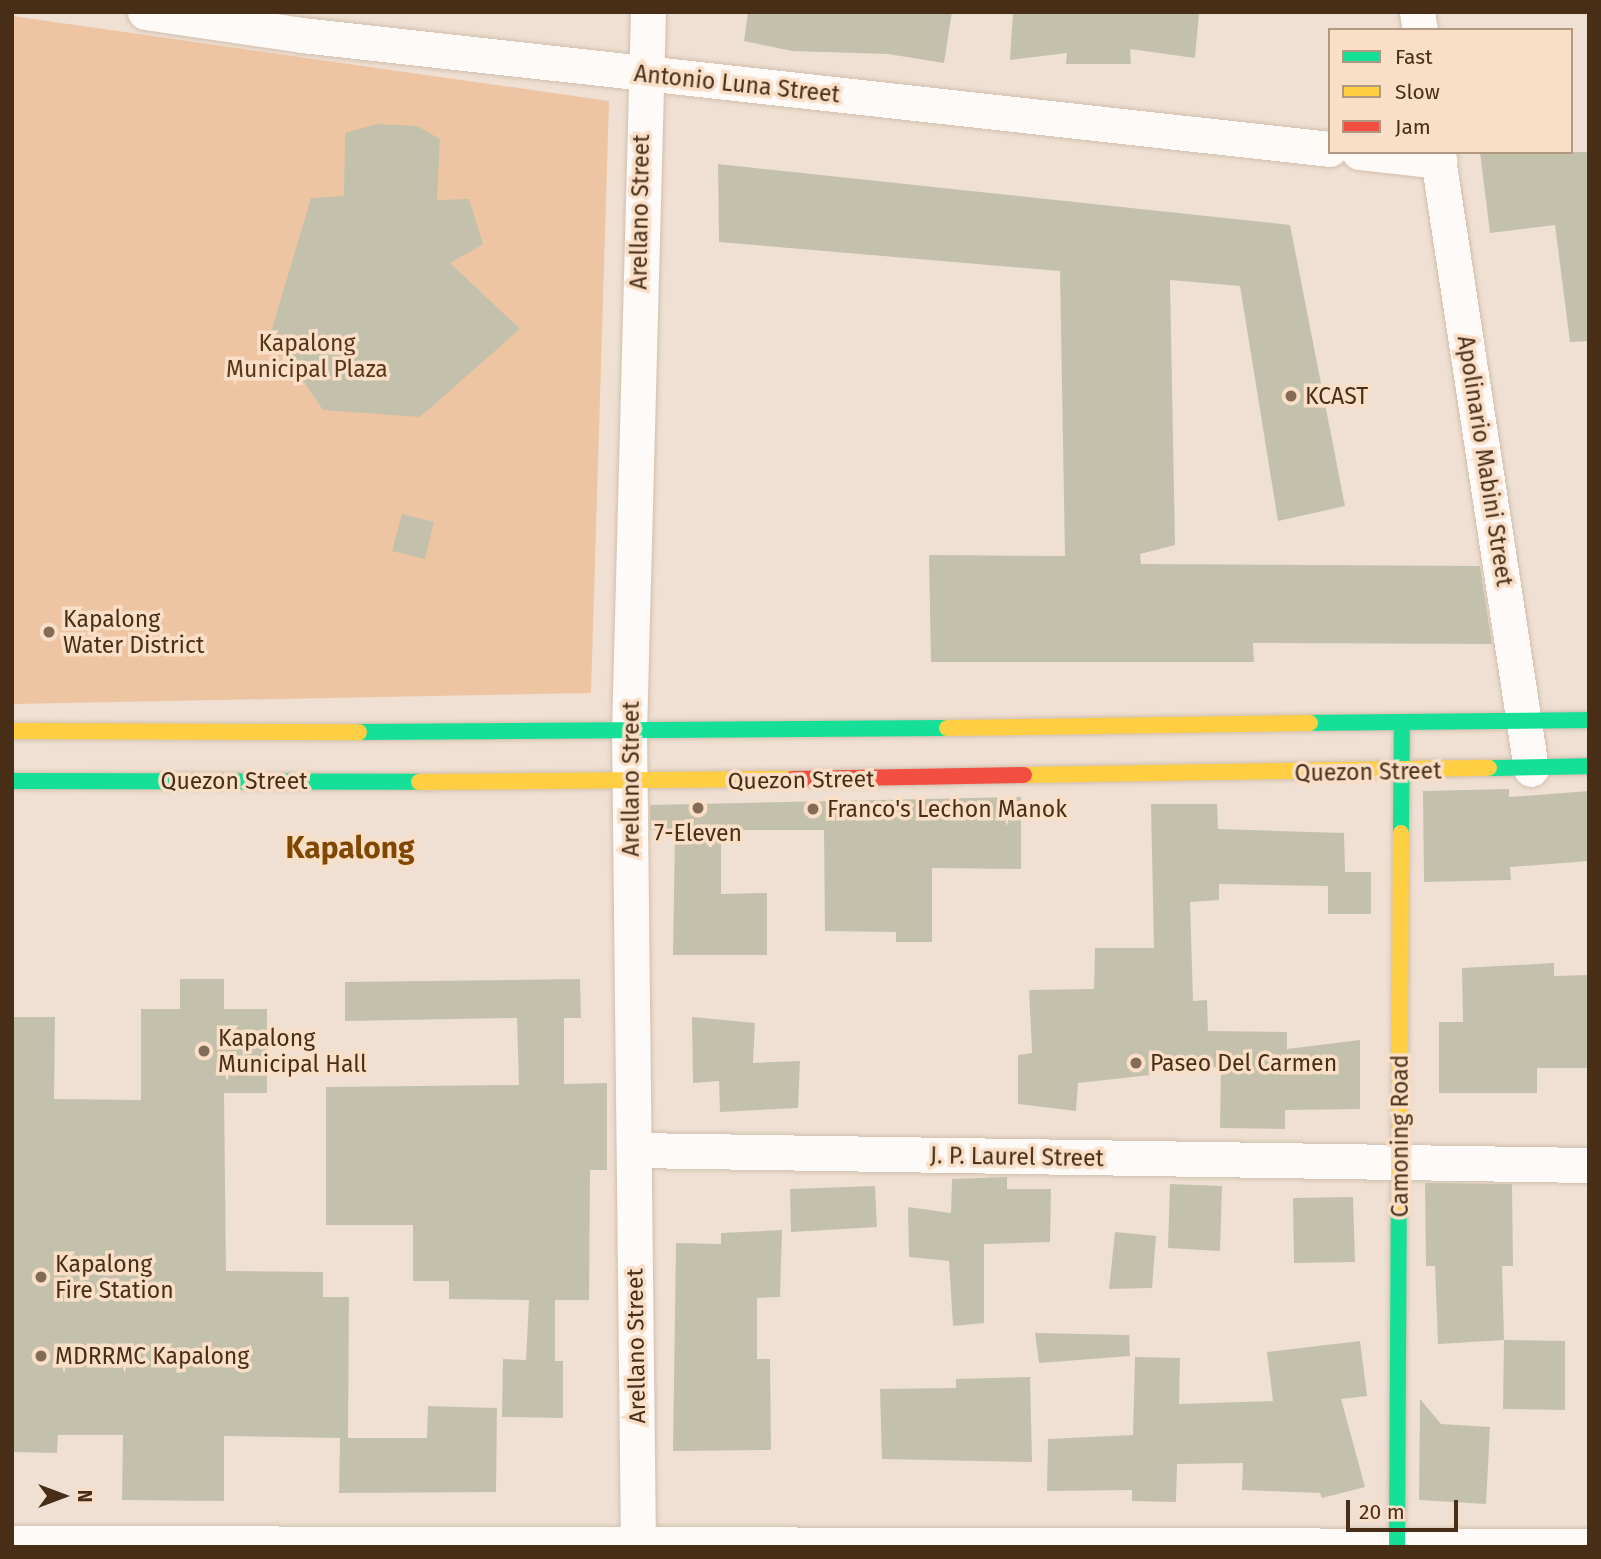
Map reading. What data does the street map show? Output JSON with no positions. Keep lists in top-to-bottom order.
{
  "streets": {
    "main road": ["Quezon Street", "Camoning Road"],
    "street": [
      "Antonio Luna Street",
      "Arellano Street",
      "Apolinario Mabini Street",
      "J. P. Laurel Street"
    ]
  },
  "crossings": [
    ["Antonio Luna Street", "Arellano Street"],
    ["Arellano Street", "Quezon Street"],
    ["Arellano Street", "J. P. Laurel Street"],
    ["Apolinario Mabini Street", "Quezon Street"],
    ["Quezon Street", "Camoning Road"],
    ["Camoning Road", "J. P. Laurel Street"]
  ],
  "districts": ["Kapalong"],
  "parks": ["Kapalong Municipal Plaza"],
  "places": [
    "KCAST",
    "Kapalong Water District",
    "7-Eleven",
    "Franco's Lechon Manok",
    "Kapalong Municipal Hall",
    "Paseo Del Carmen",
    "Kapalong Fire Station",
    "MDRRMC Kapalong"
  ],
  "legend": ["Fast", "Slow", "Jam"],
  "scale_bar": "20 m",
  "north": "right"
}
